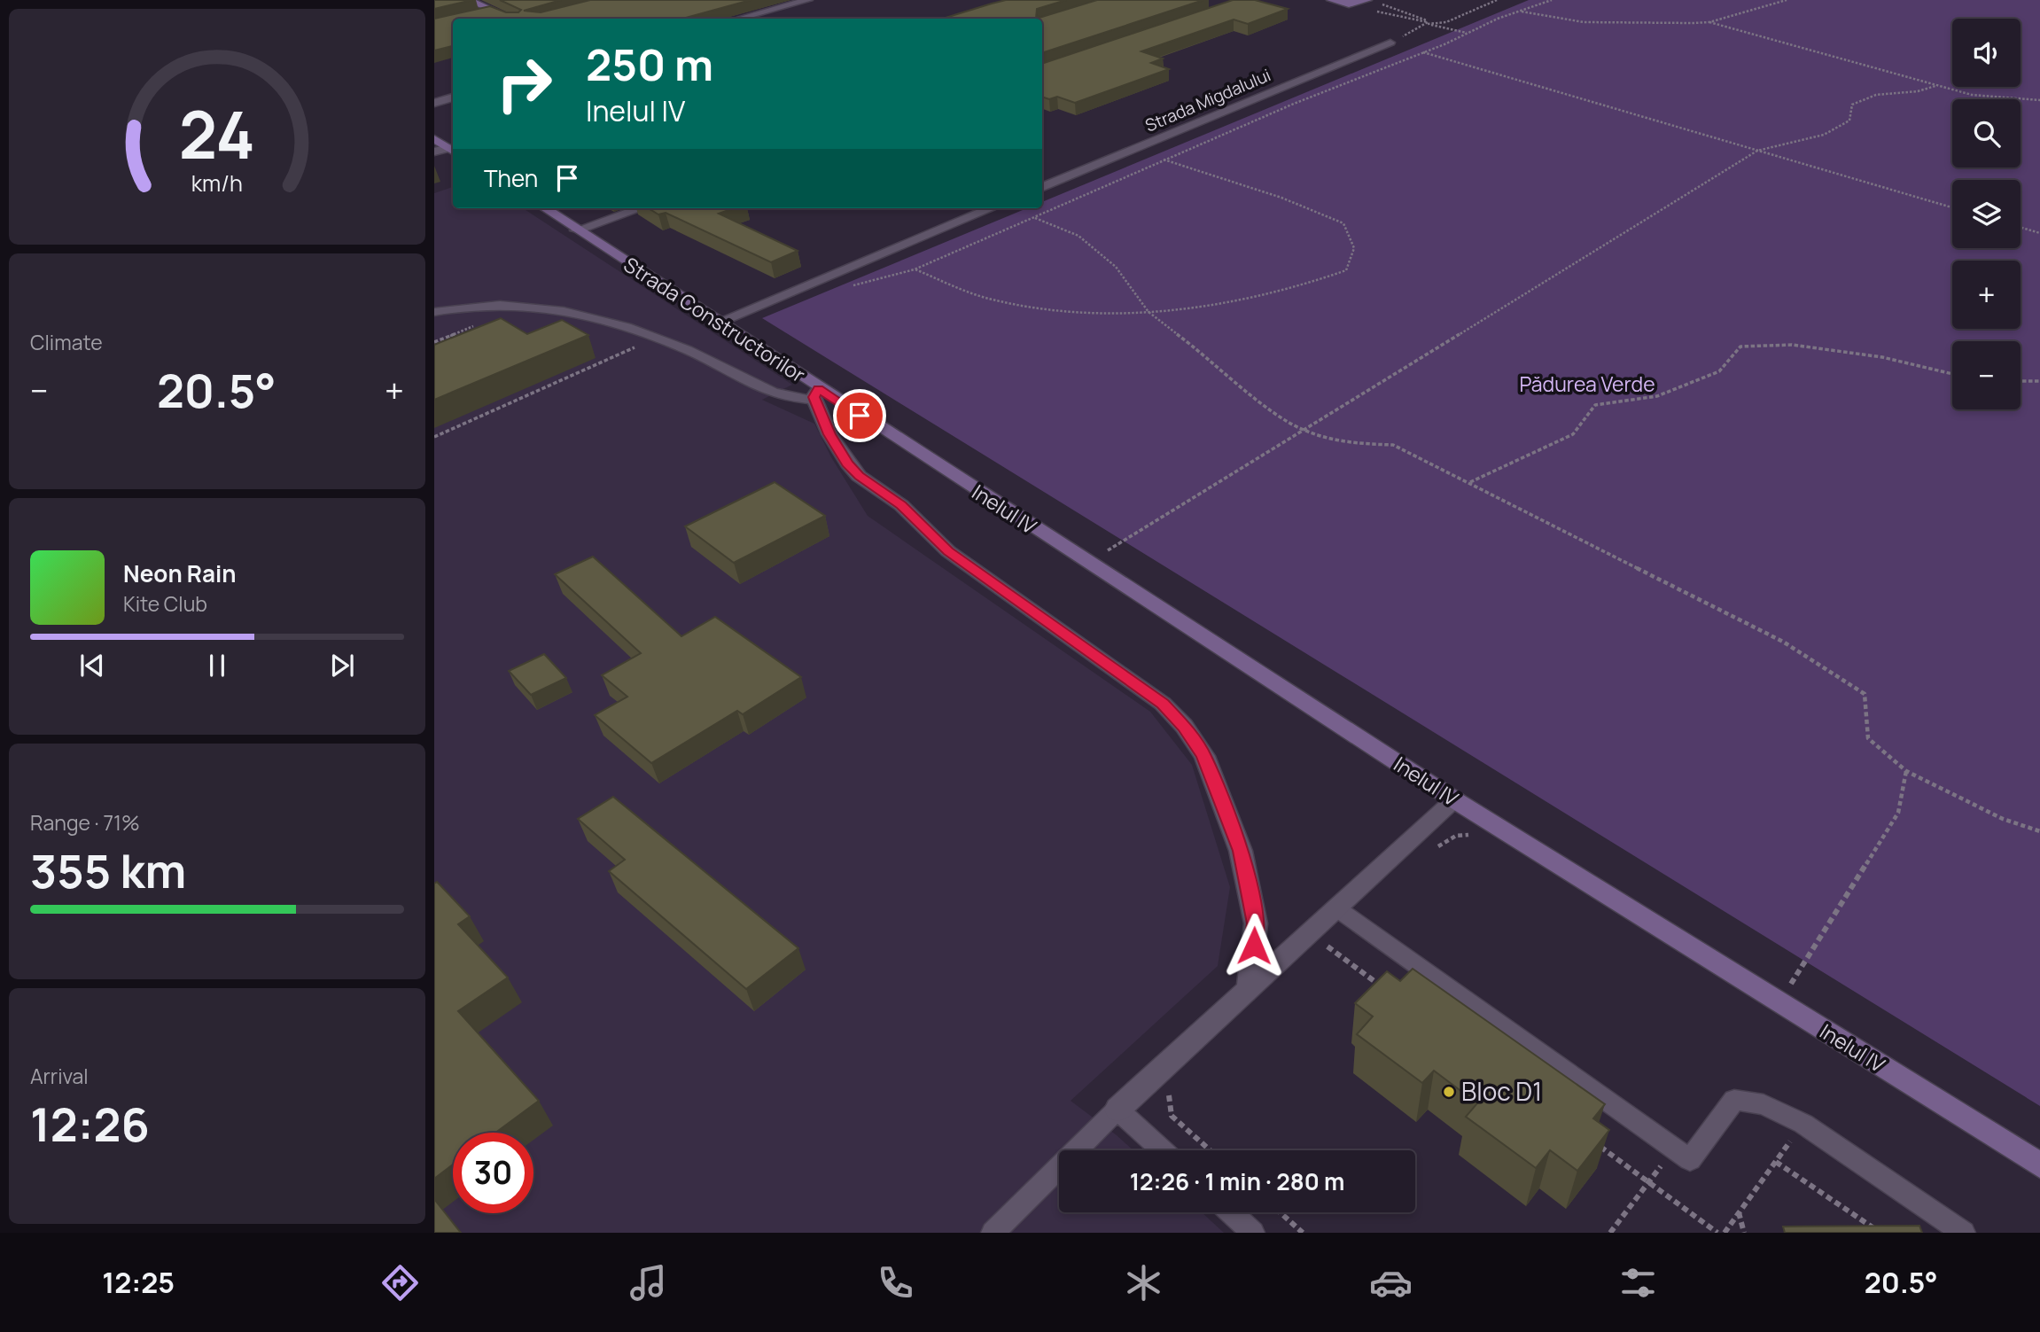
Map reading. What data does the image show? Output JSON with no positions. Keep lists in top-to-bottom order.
{
  "streets": {
    "main road": ["Strada Constructorilor", "Inelul IV"],
    "street": ["Strada Migdalului"]
  },
  "crossings": [
    ["Strada Constructorilor", "Inelul IV"]
  ],
  "parks": ["Pădurea Verde"],
  "places": ["Bloc D1"],
  "page": {
    "map_buttons": ["+", "−"],
    "turn": ["250 m", "Inelul IV"],
    "then": "Then",
    "tile": [
      "Climate",
      ["Range · 71%", "355 km"],
      ["Arrival", "12:26"]
    ],
    "heat": ["−", "20.5°", "+"],
    "song": ["Neon Rain", "Kite Club"],
    "limit": "30",
    "trip": "12:26 · 1 min · 280 m",
    "tabs": ["12:25", "20.5°"],
    "gauge": ["24", "km/h"]
  }
}
